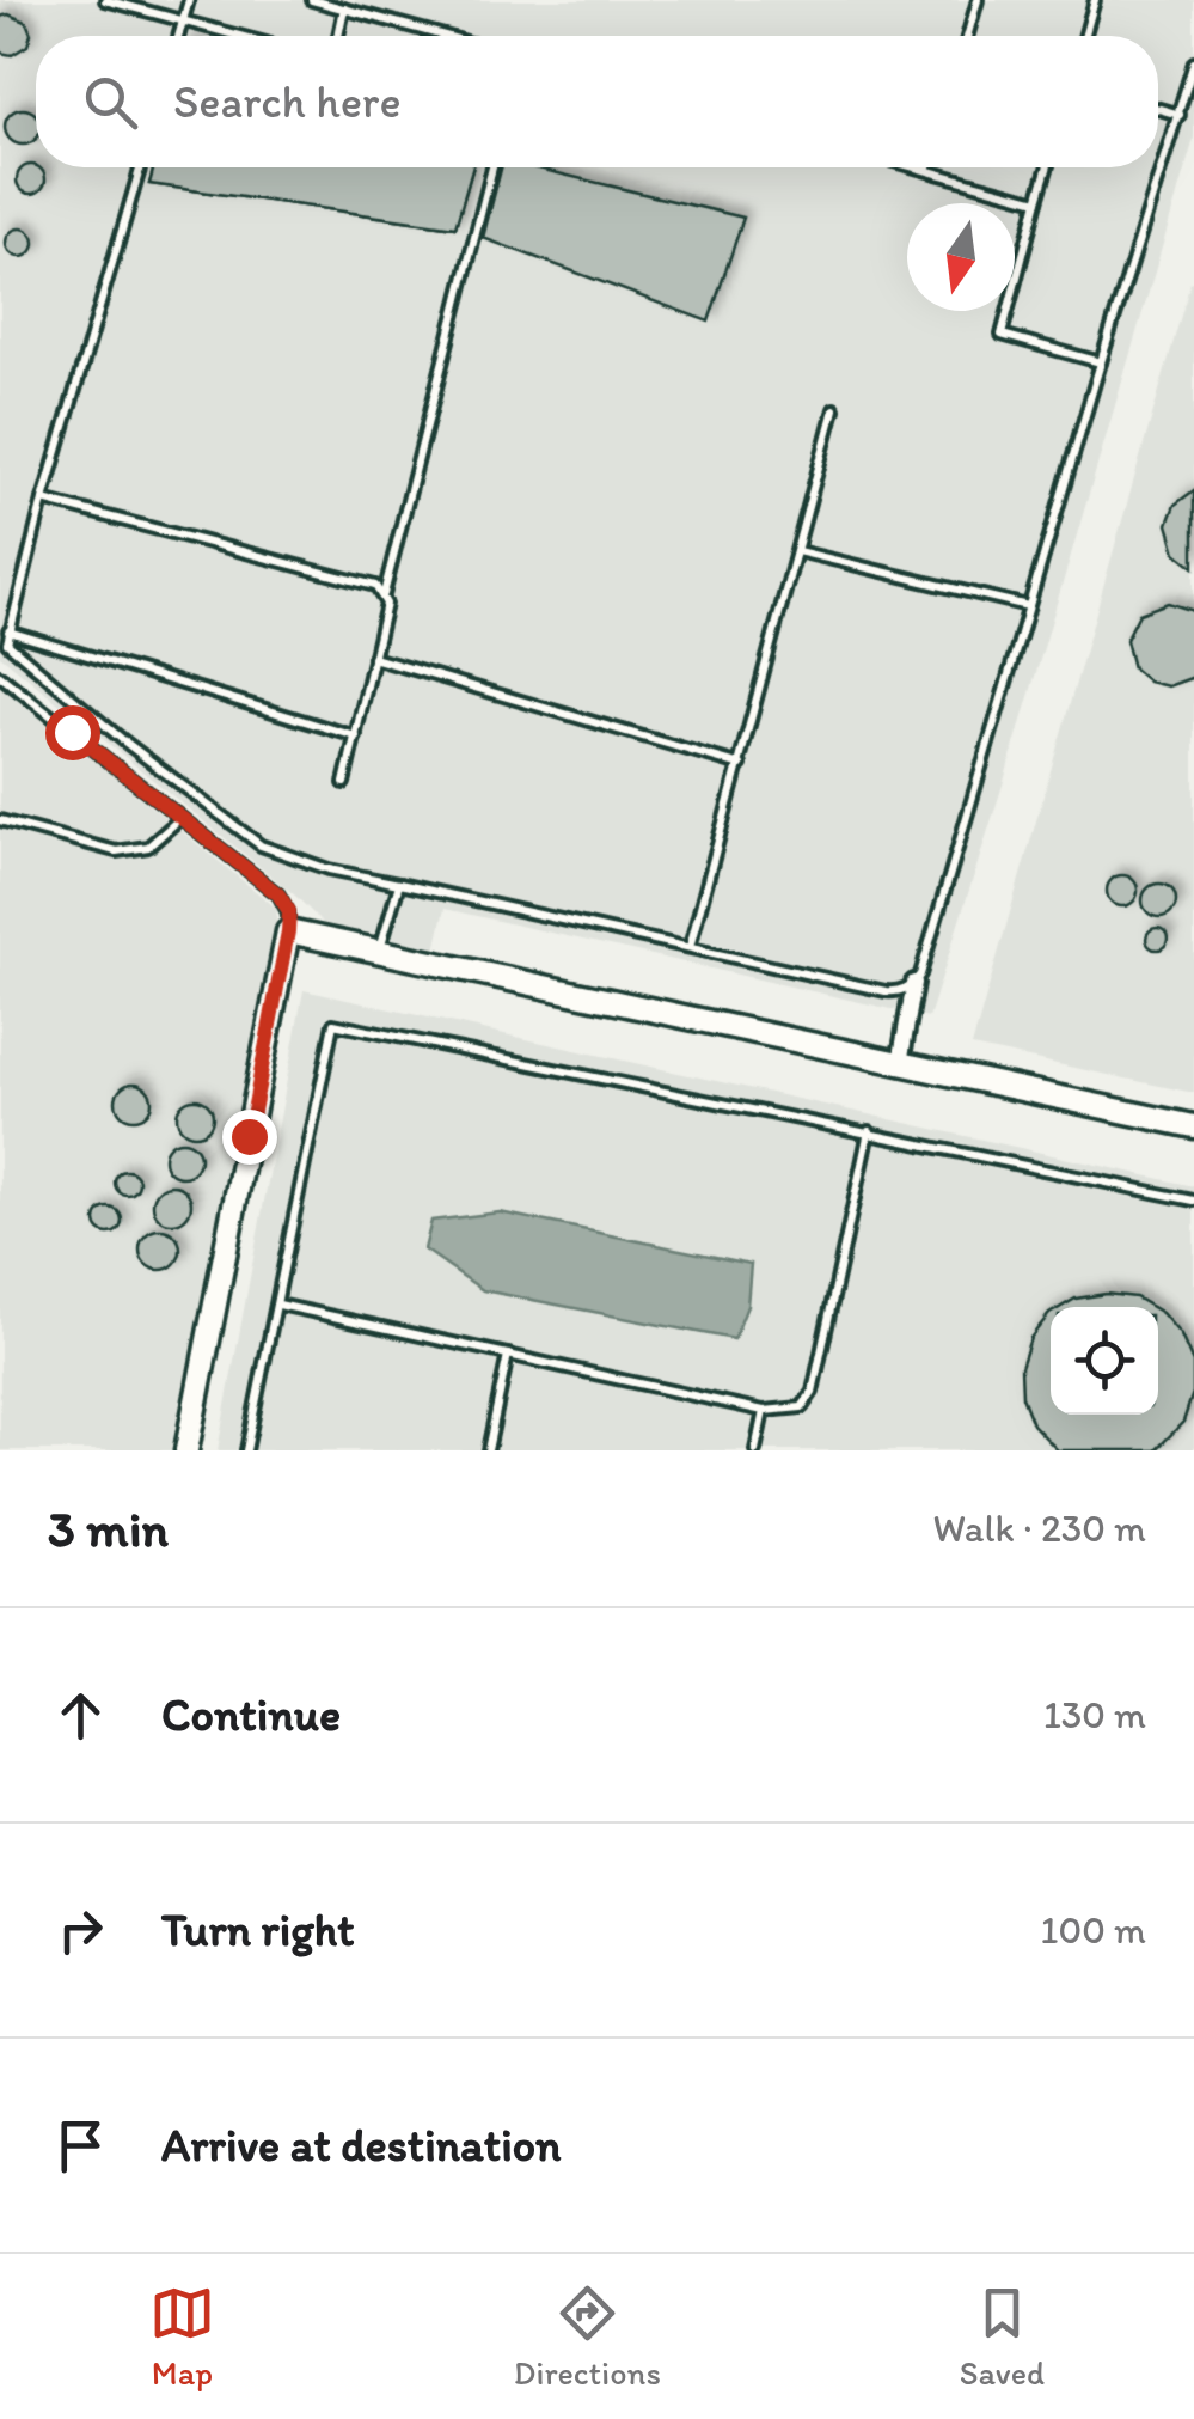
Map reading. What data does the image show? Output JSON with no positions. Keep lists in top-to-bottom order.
{
  "north": "bottom",
  "page": {
    "search": "Search here",
    "heading": ["3 min", "Walk · 230 m"],
    "list": [
      ["Continue", "130 m"],
      ["Turn right", "100 m"],
      "Arrive at destination"
    ],
    "nav": ["Map", "Directions", "Saved"]
  }
}
